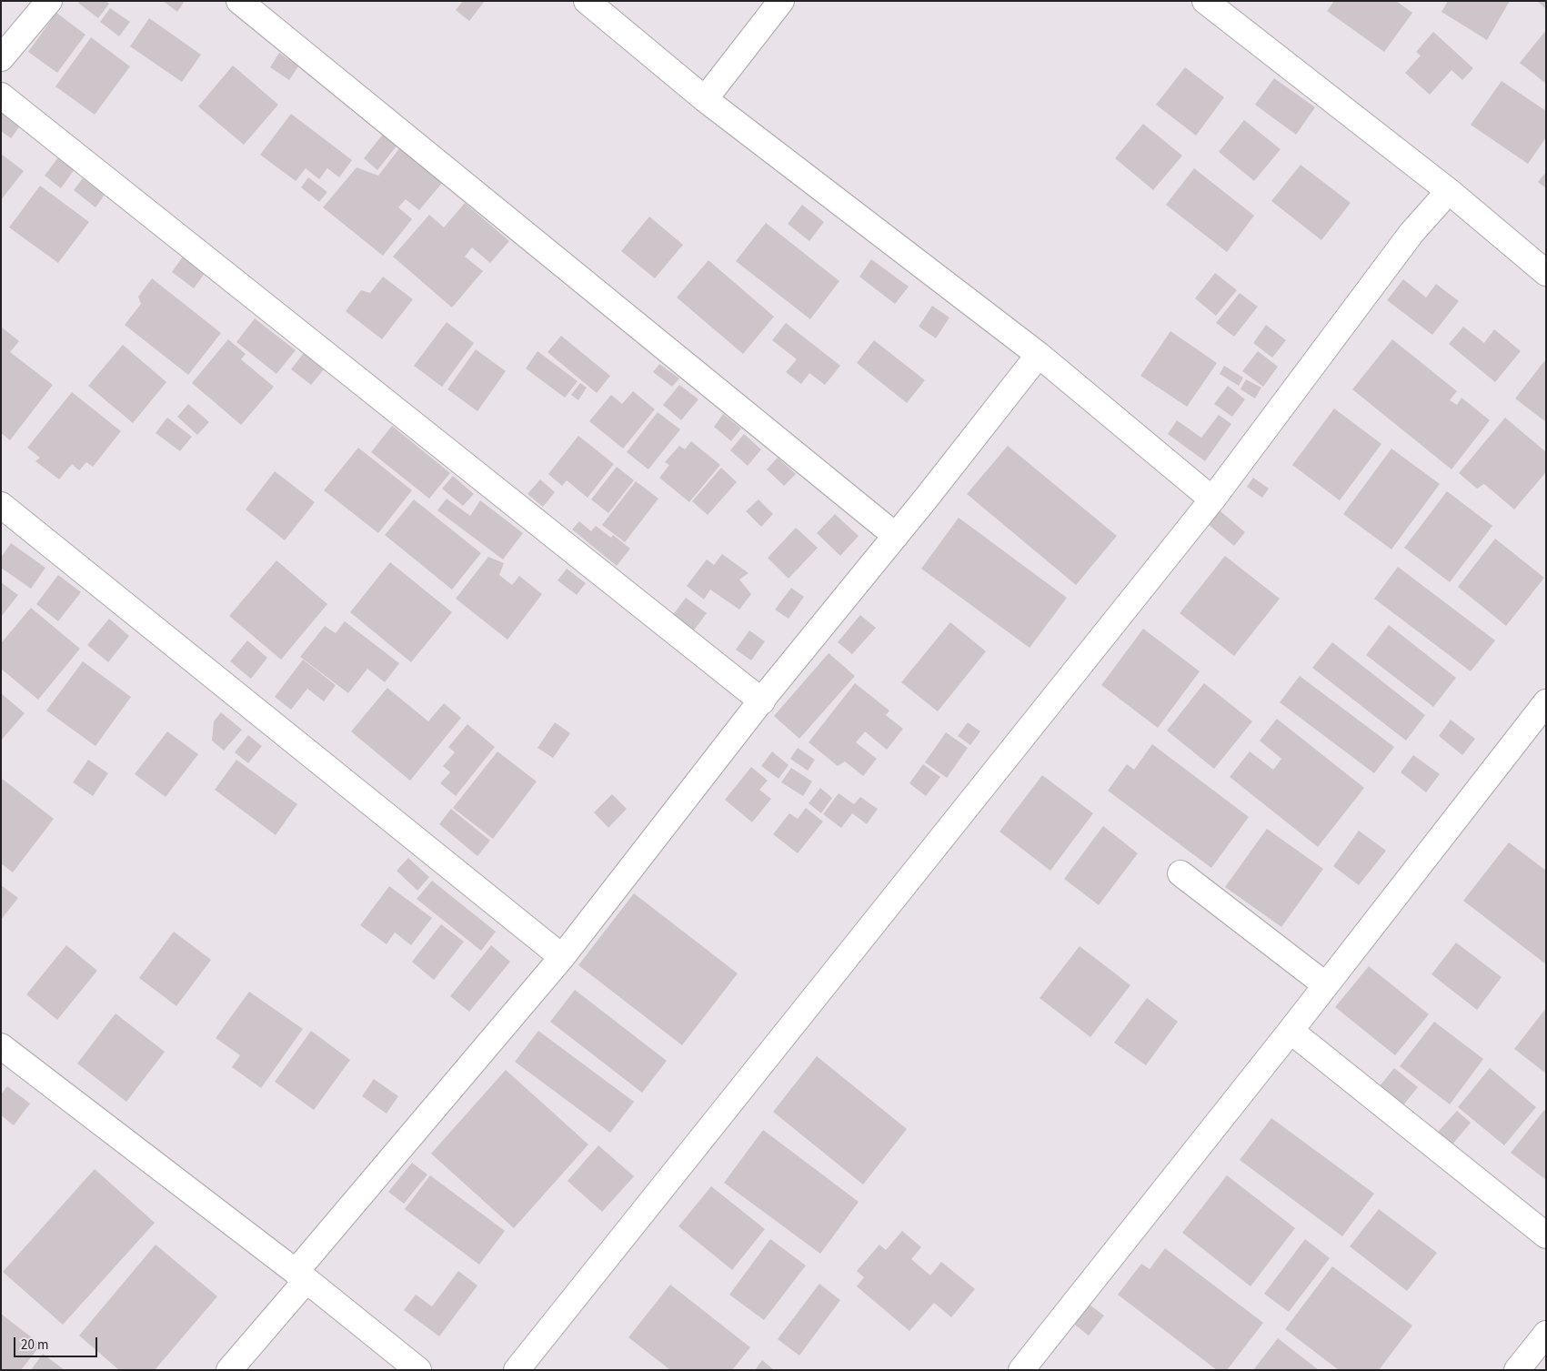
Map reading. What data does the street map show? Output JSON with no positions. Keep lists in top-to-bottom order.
{
  "scale_bar": "20 m"
}
